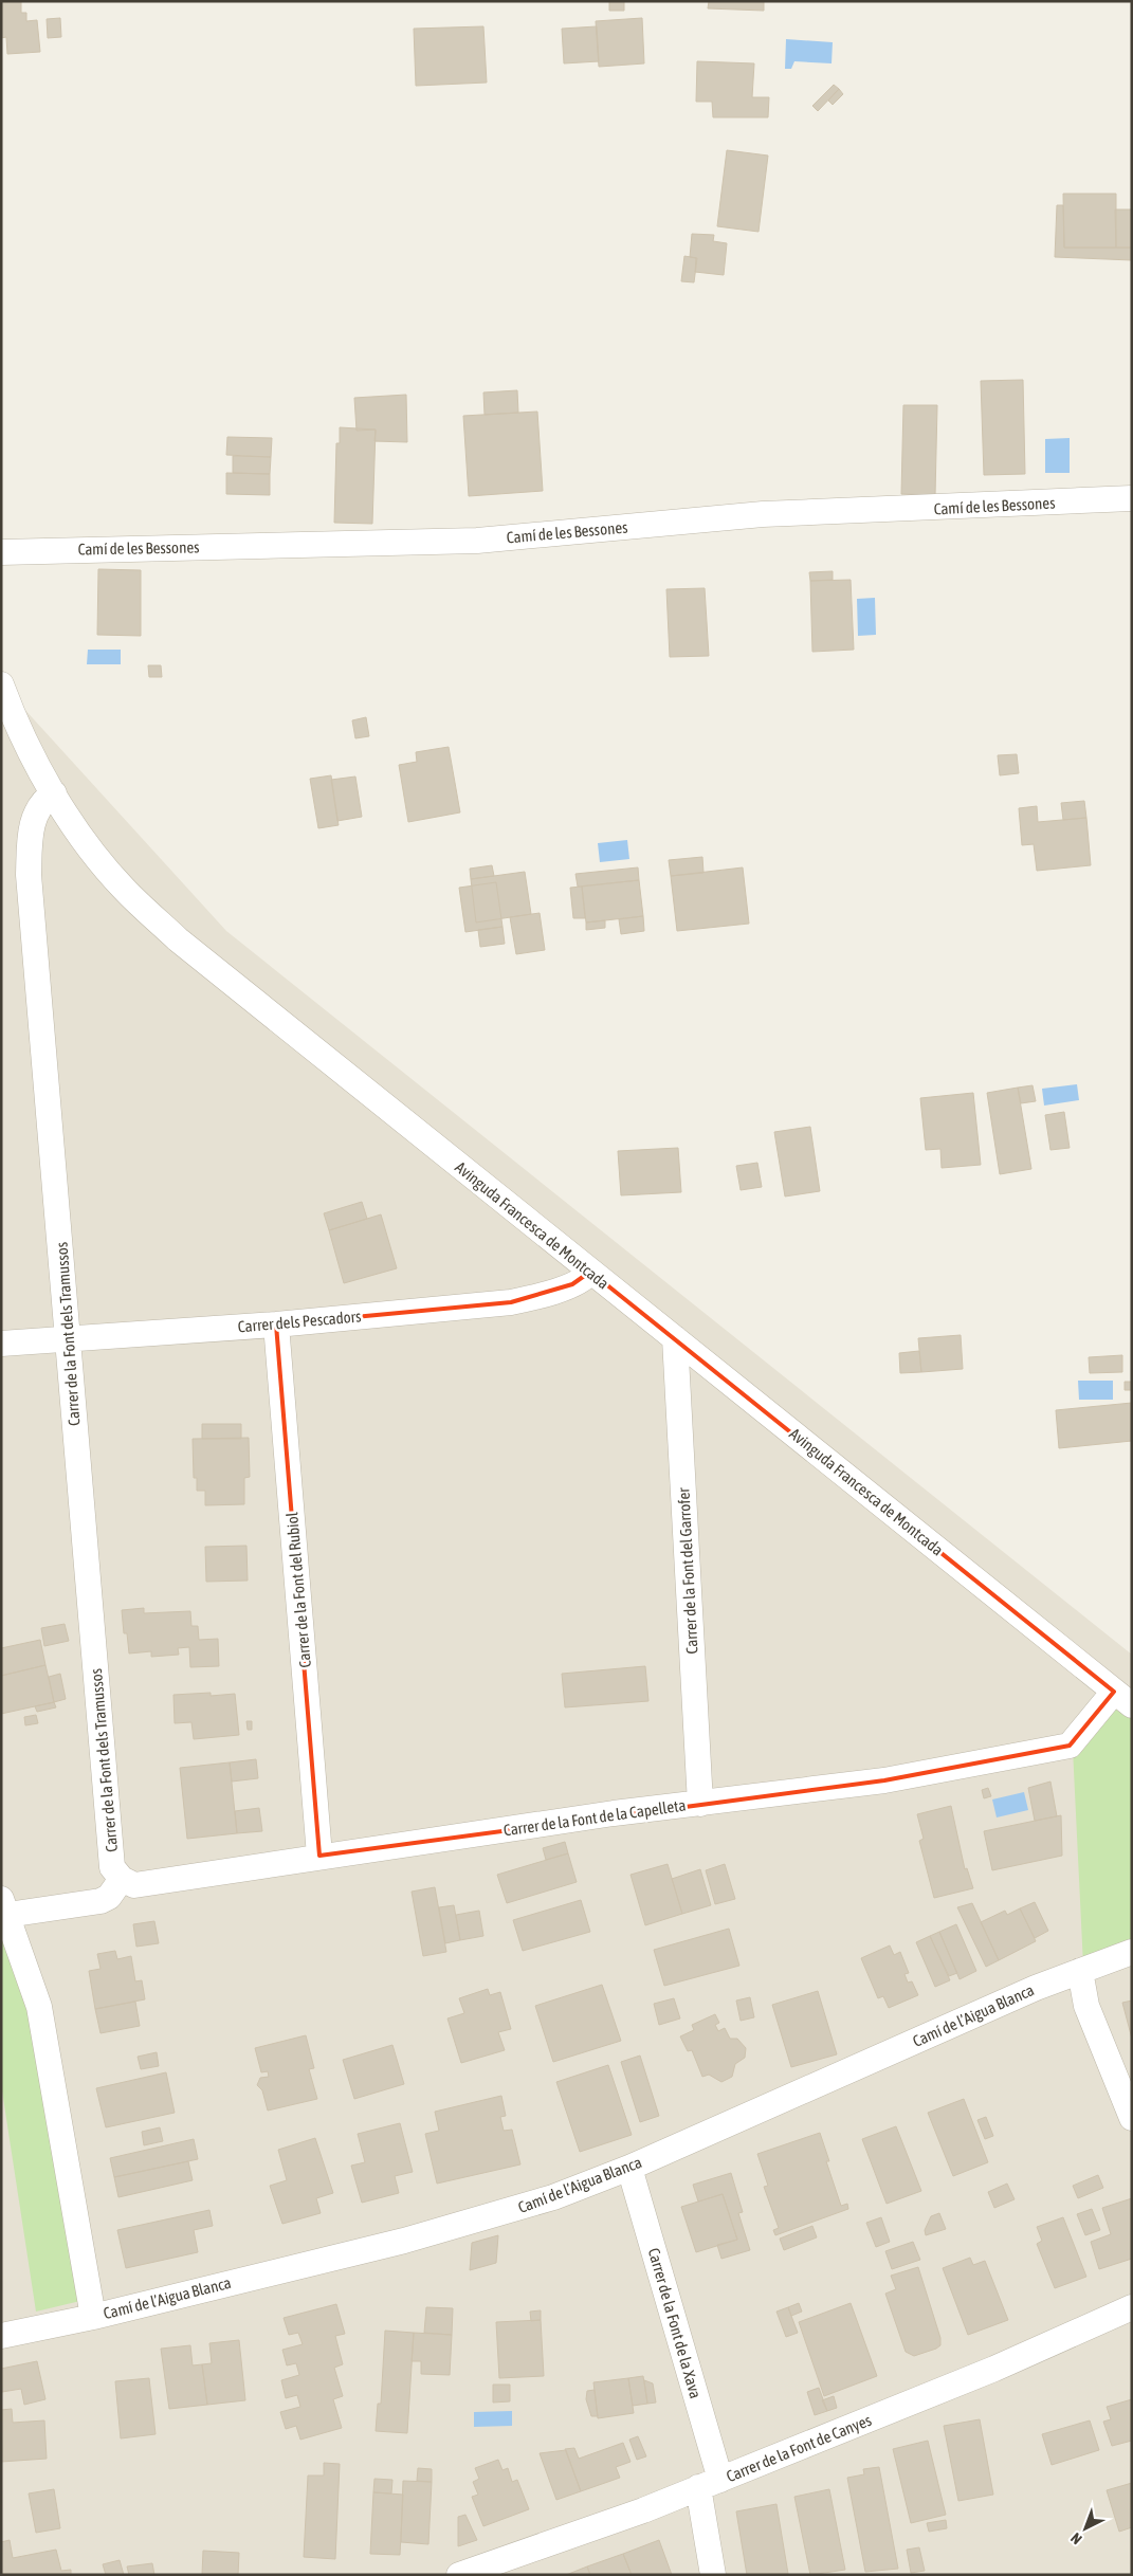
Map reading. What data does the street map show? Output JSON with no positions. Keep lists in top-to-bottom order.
{
  "streets": {
    "street": [
      "Camí de les Bessones",
      "Avinguda Francesca de Montcada",
      "Carrer dels Pescadors",
      "Carrer de la Font dels Tramussos",
      "Carrer de la Font del Garrofer",
      "Carrer de la Font del Rubiol",
      "Carrer de la Font de la Capelleta",
      "Camí de l’Aigua Blanca",
      "Carrer de la Font de la Xava",
      "Carrer de la Font de Canyes"
    ]
  },
  "crossings": [
    ["Avinguda Francesca de Montcada", "Carrer dels Pescadors"],
    ["Avinguda Francesca de Montcada", "Carrer de la Font dels Tramussos"],
    ["Avinguda Francesca de Montcada", "Carrer de la Font del Garrofer"],
    ["Avinguda Francesca de Montcada", "Carrer de la Font de la Capelleta"],
    ["Carrer dels Pescadors", "Carrer de la Font dels Tramussos"],
    ["Carrer dels Pescadors", "Carrer de la Font del Rubiol"],
    ["Carrer de la Font dels Tramussos", "Carrer de la Font de la Capelleta"],
    ["Carrer de la Font del Garrofer", "Carrer de la Font de la Capelleta"],
    ["Carrer de la Font del Rubiol", "Carrer de la Font de la Capelleta"],
    ["Camí de l’Aigua Blanca", "Carrer de la Font de la Xava"],
    ["Carrer de la Font de la Xava", "Carrer de la Font de Canyes"]
  ],
  "north": "bottom left"
}
